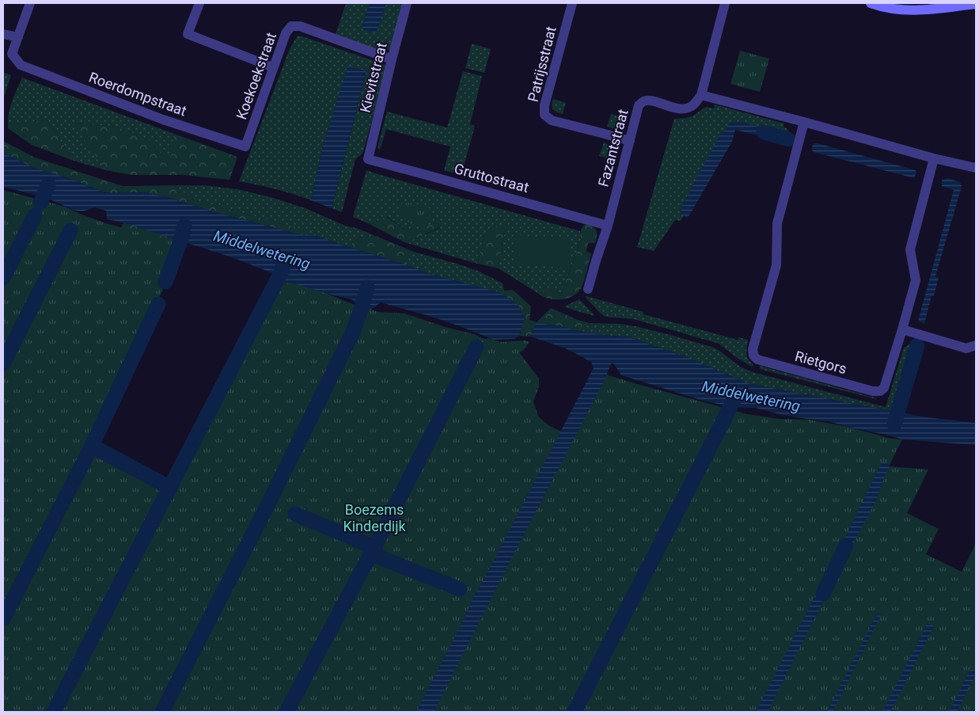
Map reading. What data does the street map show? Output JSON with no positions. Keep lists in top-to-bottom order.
{
  "streets": {
    "street": [
      "Patrijsstraat",
      "Koekoekstraat",
      "Kievitstraat",
      "Roerdompstraat",
      "Fazantstraat",
      "Gruttostraat",
      "Rietgors"
    ]
  },
  "crossings": [
    ["Patrijsstraat", "Fazantstraat"],
    ["Koekoekstraat", "Kievitstraat"],
    ["Koekoekstraat", "Roerdompstraat"],
    ["Kievitstraat", "Gruttostraat"],
    ["Fazantstraat", "Gruttostraat"]
  ],
  "water": ["Middelwetering"],
  "parks": ["Boezems Kinderdijk"]
}
